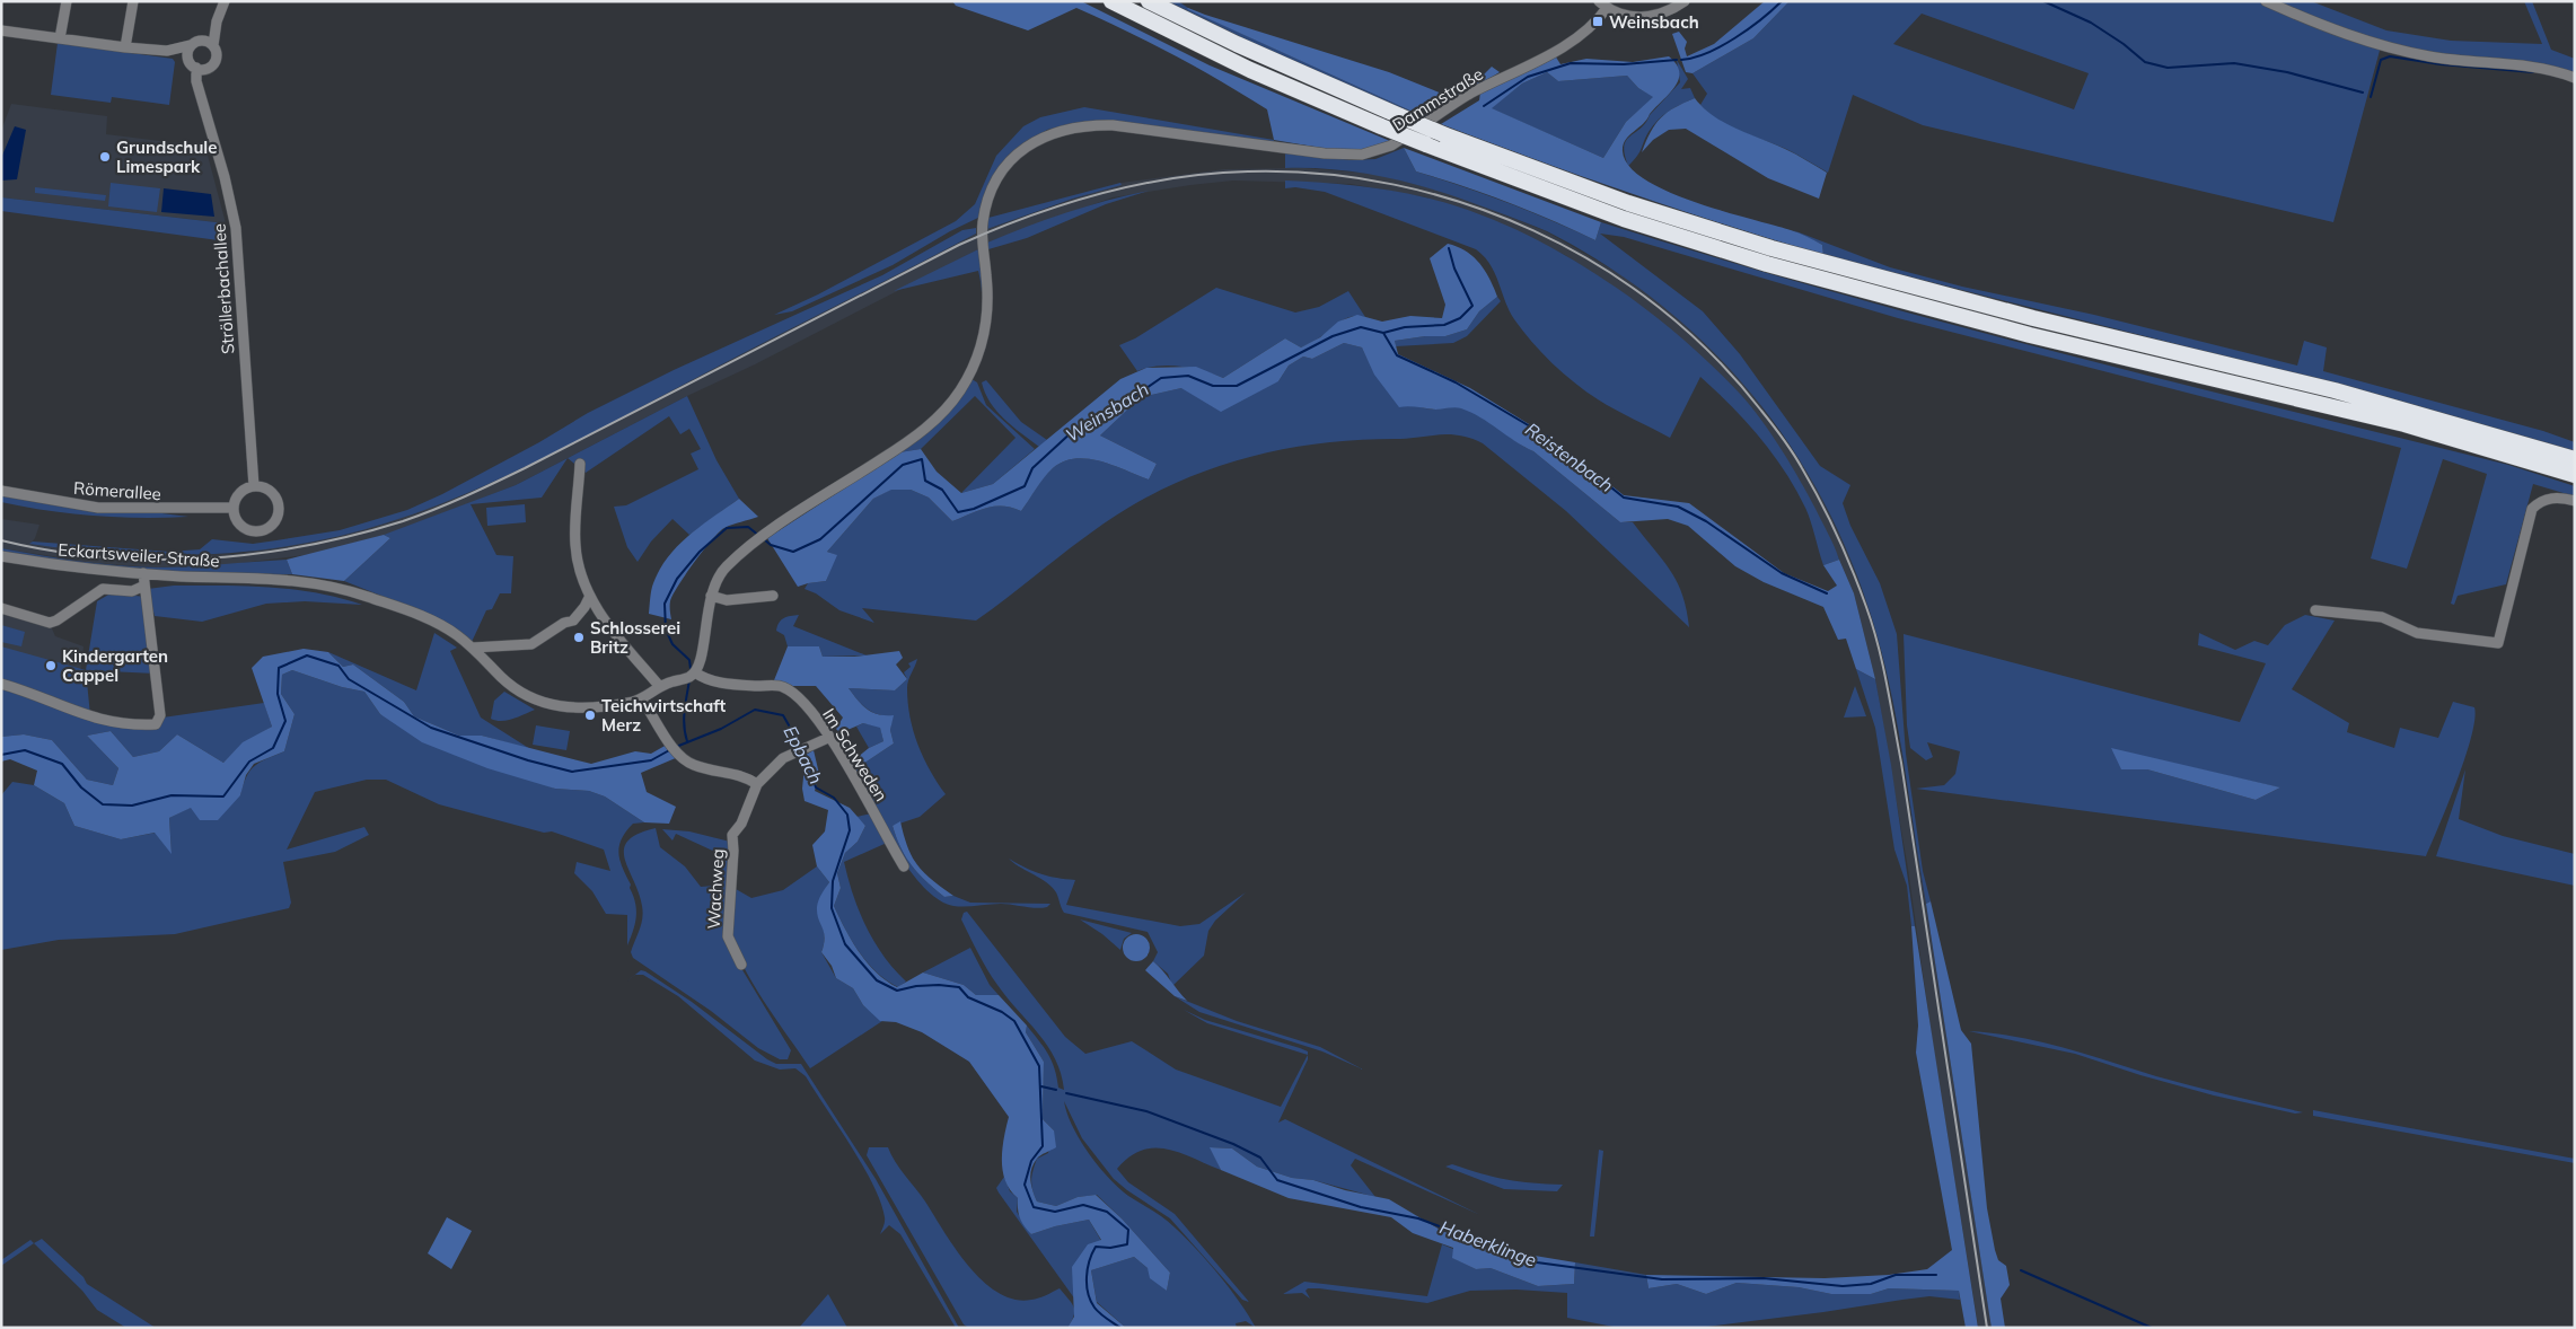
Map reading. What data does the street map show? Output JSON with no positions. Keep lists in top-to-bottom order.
{
  "streets": {
    "street": [
      "Dammstraße",
      "Ströllerbachallee",
      "Römerallee",
      "Eckartsweiler Straße",
      "Im Schweden",
      "Wachweg"
    ]
  },
  "crossings": [
    ["Dammstraße", "Im Schweden"],
    ["Ströllerbachallee", "Römerallee"],
    ["Im Schweden", "Wachweg"]
  ],
  "water": [
    "Weinsbach",
    "Reistenbach",
    "Epbach",
    "Haberklinge"
  ],
  "places": {
    "transit": ["Weinsbach"],
    "other": [
      "Grundschule Limespark",
      "Schlosserei Britz",
      "Kindergarten Cappel",
      "Teichwirtschaft Merz"
    ]
  }
}
